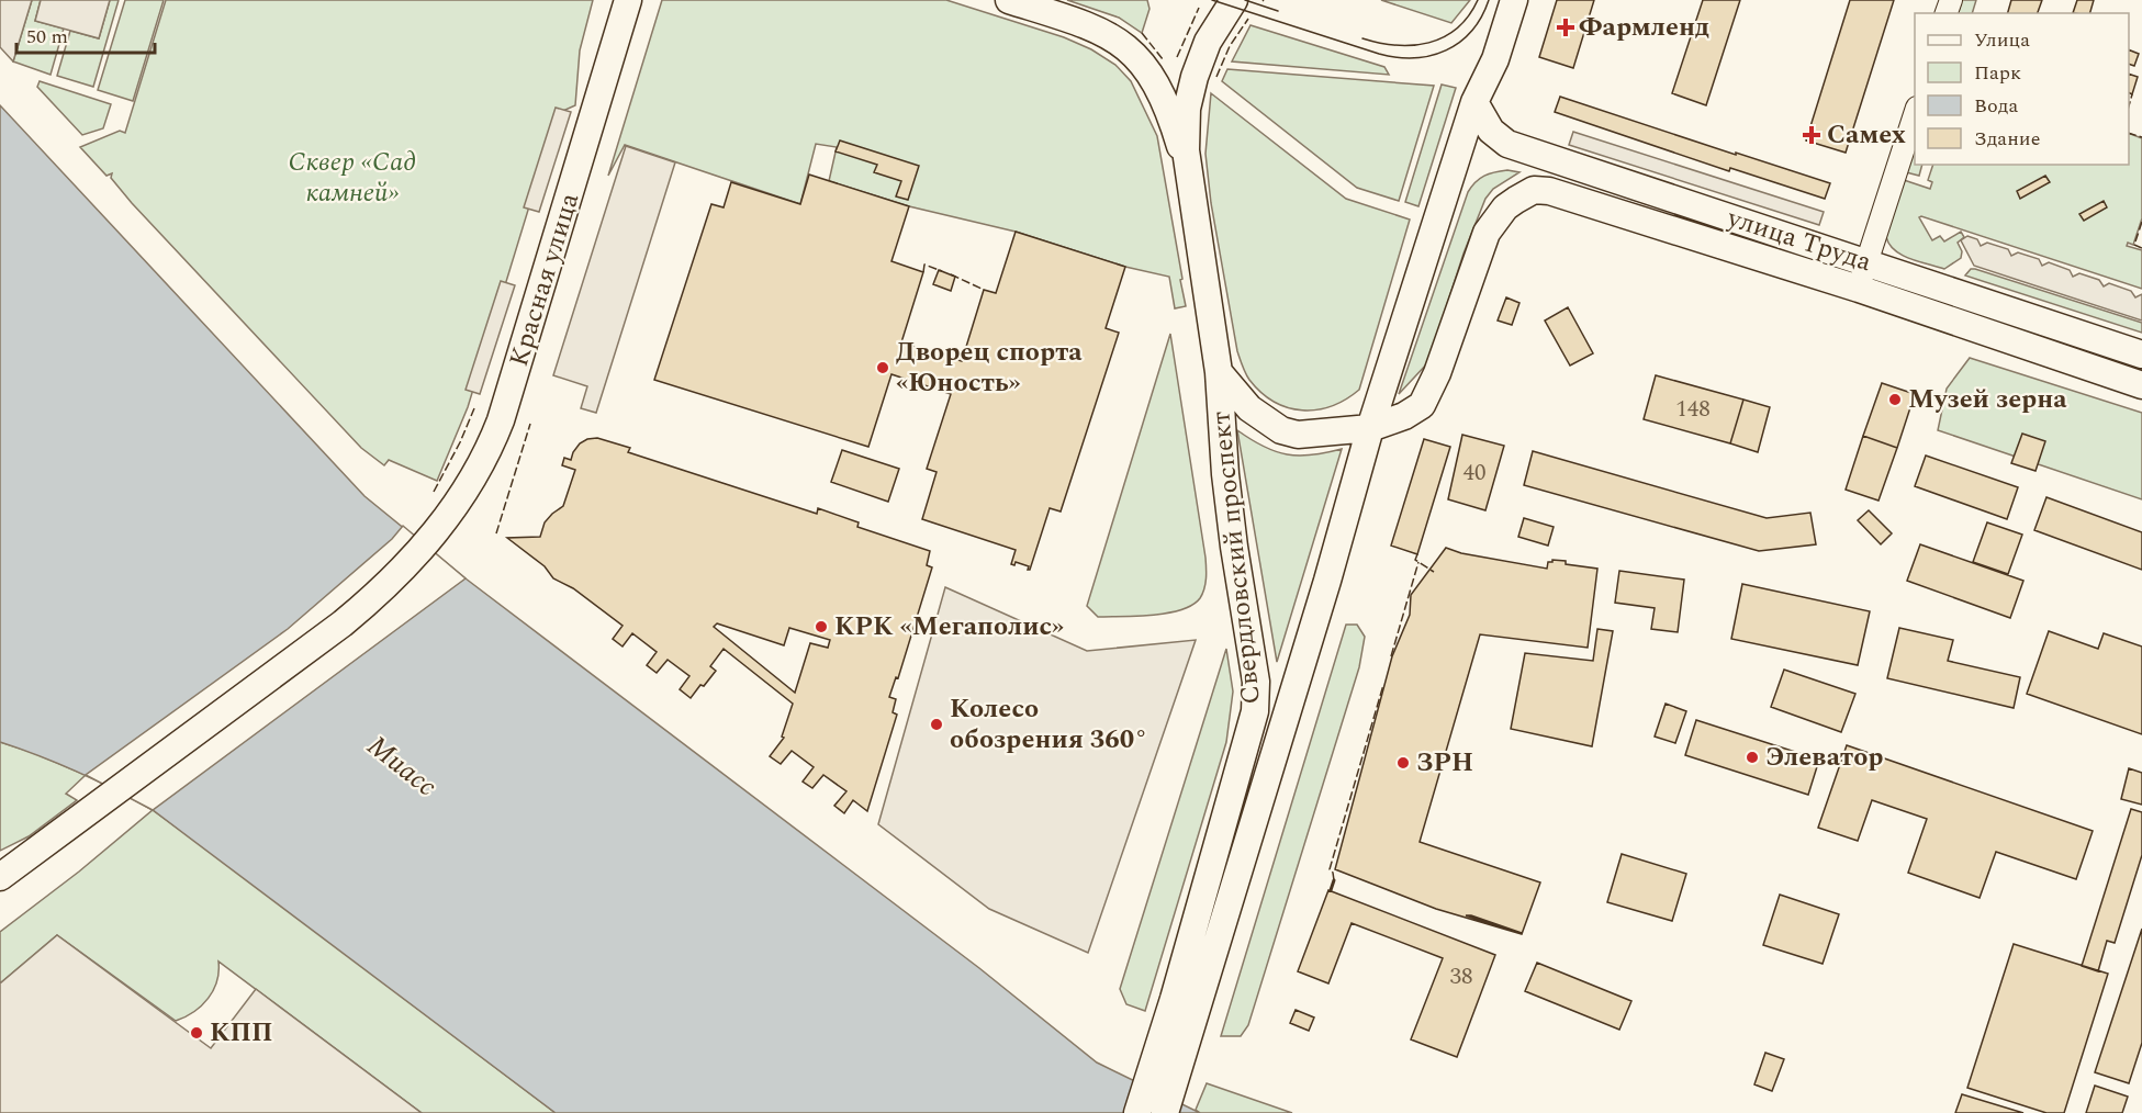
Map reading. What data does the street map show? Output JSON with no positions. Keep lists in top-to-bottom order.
{
  "streets": {
    "main road": ["улица Труда", "Красная улица", "Свердловский проспект"]
  },
  "crossings": [
    ["улица Труда", "Свердловский проспект"]
  ],
  "water": ["Миасс"],
  "parks": ["Сквер «Сад камней»"],
  "places": {
    "health": ["Фармленд", "Самех"],
    "other": [
      "Дворец спорта «Юность»",
      "Музей зерна",
      "КРК «Мегаполис»",
      "Колесо обозрения 360°",
      "Элеватор",
      "ЗРН",
      "КПП"
    ]
  },
  "house_numbers": ["148", "40", "38"],
  "legend": [
    "Улица",
    "Парк",
    "Вода",
    "Здание"
  ],
  "scale_bar": "50 m"
}
